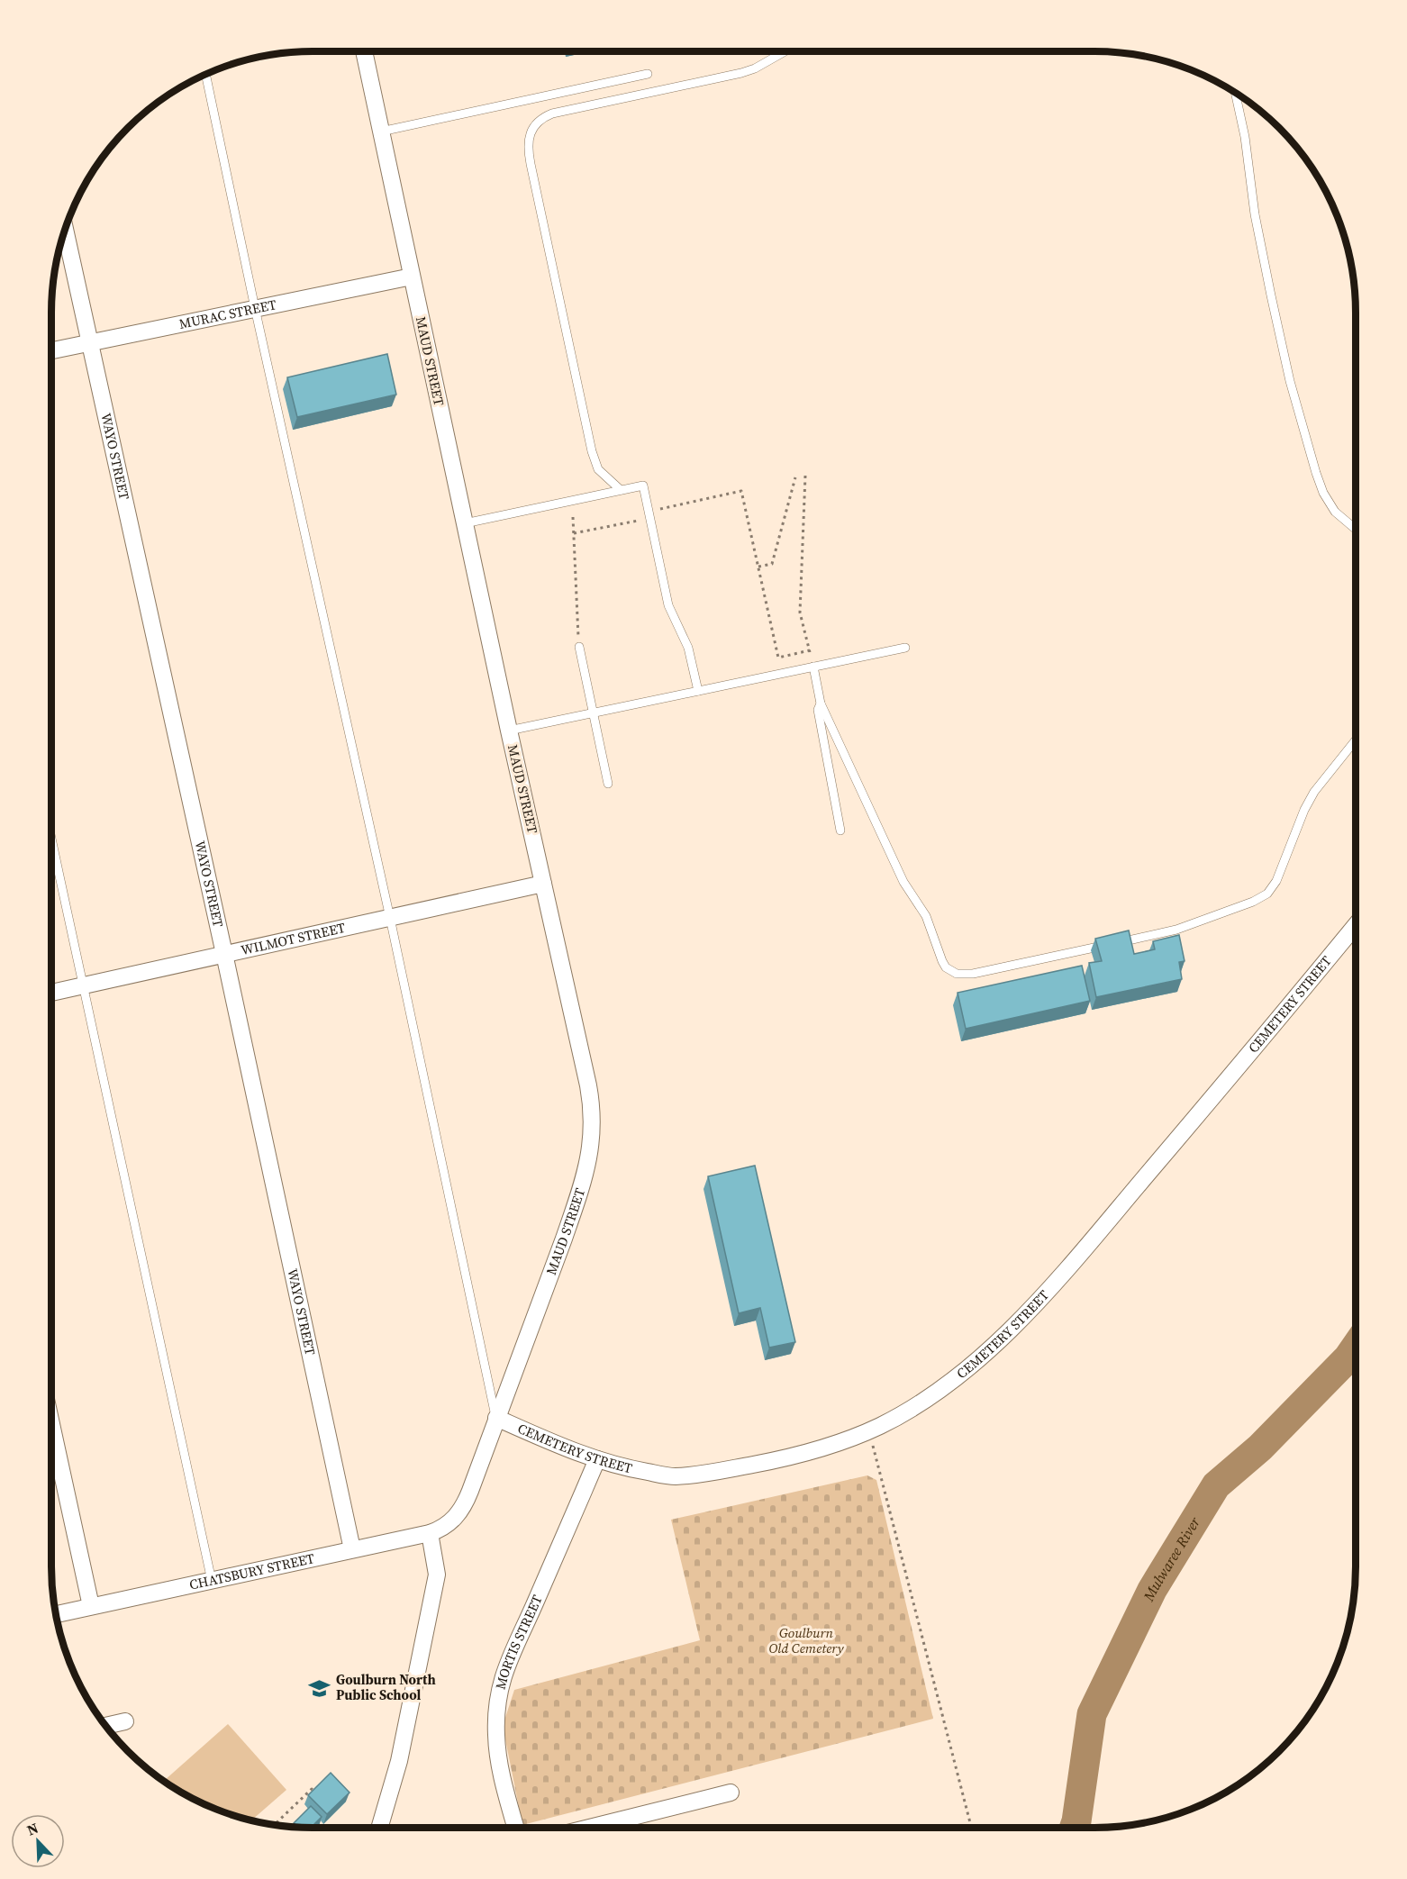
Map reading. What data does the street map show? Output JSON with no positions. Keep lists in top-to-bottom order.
{
  "streets": {
    "street": [
      "MURAC STREET",
      "MAUD STREET",
      "WAYO STREET",
      "WILMOT STREET",
      "CEMETERY STREET",
      "CHATSBURY STREET",
      "MORTIS STREET"
    ]
  },
  "crossings": [
    ["MURAC STREET", "MAUD STREET"],
    ["MURAC STREET", "WAYO STREET"],
    ["MAUD STREET", "WILMOT STREET"],
    ["MAUD STREET", "CEMETERY STREET"],
    ["MAUD STREET", "CHATSBURY STREET"],
    ["WAYO STREET", "WILMOT STREET"],
    ["WAYO STREET", "CHATSBURY STREET"],
    ["CEMETERY STREET", "MORTIS STREET"]
  ],
  "water": ["Mulwaree River"],
  "parks": ["Goulburn Old Cemetery"],
  "places": {
    "school or university": ["Goulburn North Public School"]
  },
  "north": "top left"
}
